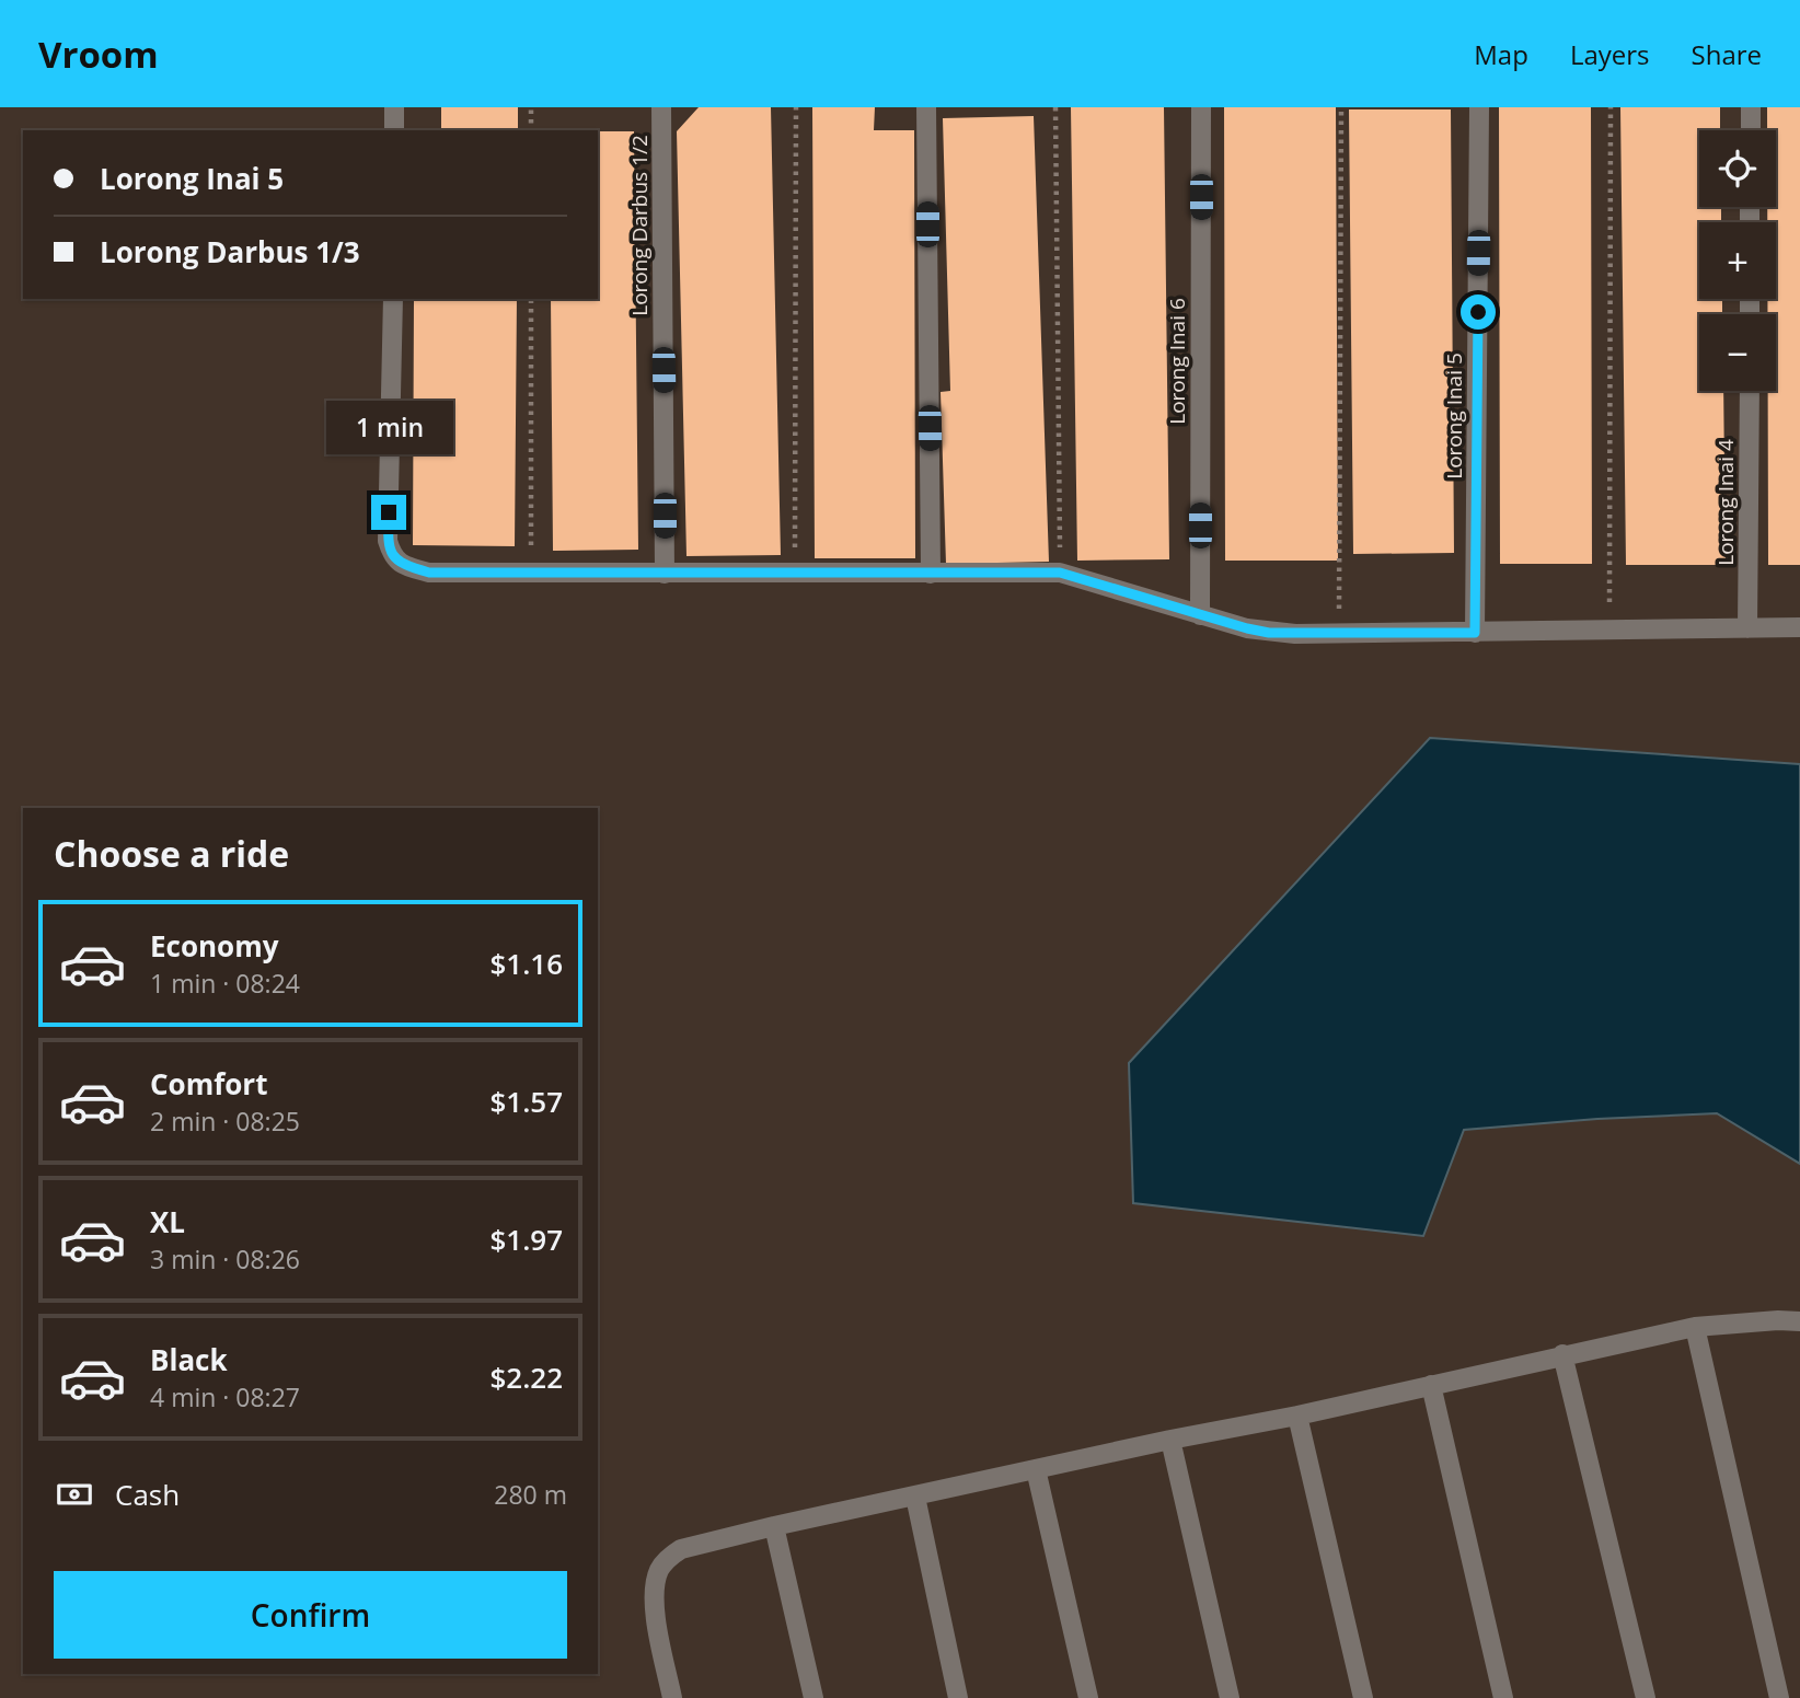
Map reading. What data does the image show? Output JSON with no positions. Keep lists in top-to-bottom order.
{
  "streets": {
    "street": [
      "Lorong Darbus 1/2",
      "Lorong Inai 6",
      "Lorong Inai 5",
      "Lorong Inai 4"
    ]
  },
  "page": {
    "header": "Vroom",
    "nav": ["Map", "Layers", "Share"],
    "map_buttons": ["+", "−"],
    "banner": ["Lorong Inai 5", "Lorong Darbus 1/3"],
    "bubble": "1 min",
    "heading": "Choose a ride",
    "list": [
      {
        "name": "Economy",
        "note": "1 min · 08:24",
        "value": "$1.16"
      },
      {
        "name": "Comfort",
        "note": "2 min · 08:25",
        "value": "$1.57"
      },
      {
        "name": "XL",
        "note": "3 min · 08:26",
        "value": "$1.97"
      },
      {
        "name": "Black",
        "note": "4 min · 08:27",
        "value": "$2.22"
      }
    ],
    "pay": ["Cash", "280 m"],
    "buttons": "Confirm"
  }
}
